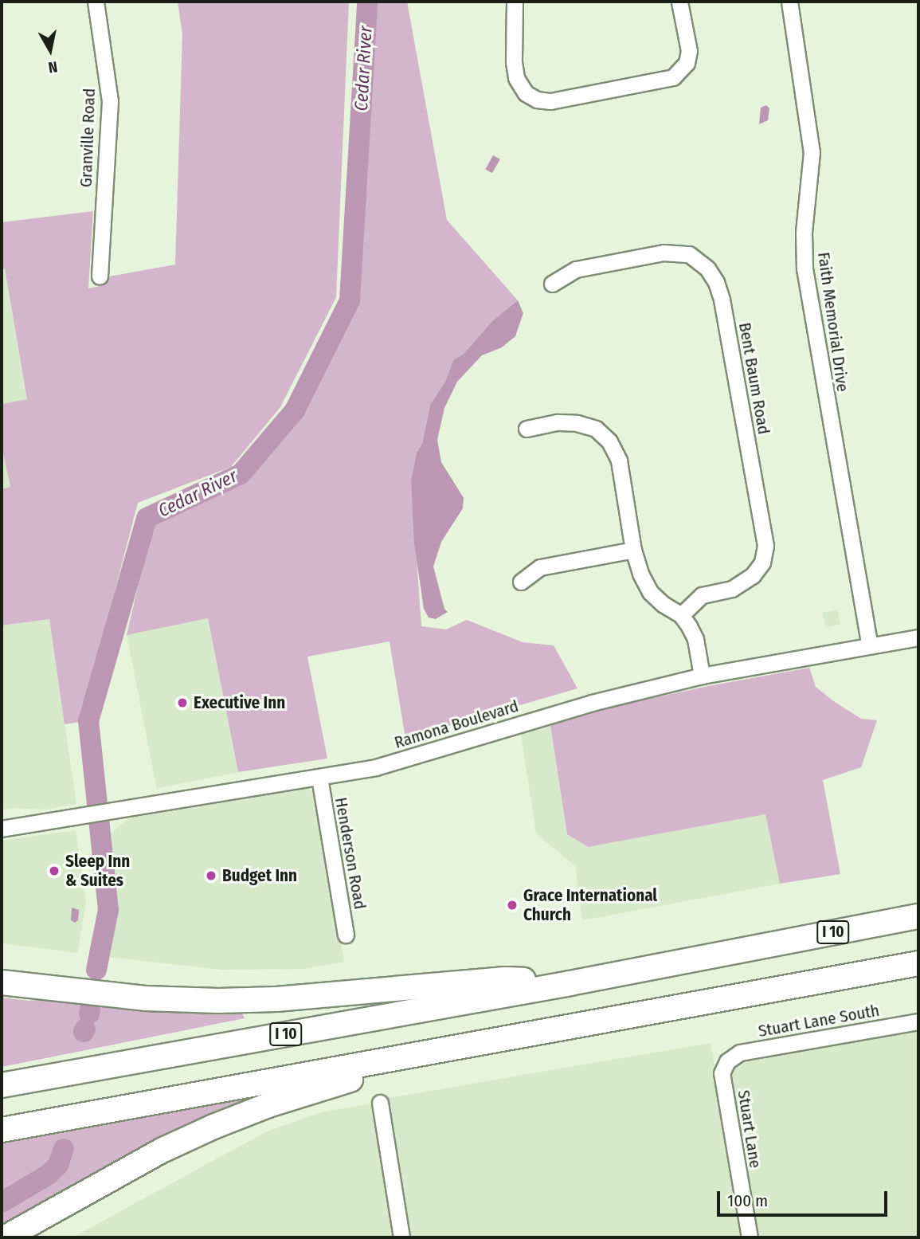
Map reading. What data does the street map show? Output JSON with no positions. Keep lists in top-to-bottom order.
{
  "streets": {
    "highway": ["I 10"],
    "street": [
      "Granville Road",
      "Faith Memorial Drive",
      "Bent Baum Road",
      "Ramona Boulevard",
      "Henderson Road",
      "Stuart Lane South",
      "Stuart Lane"
    ]
  },
  "crossings": [
    ["Faith Memorial Drive", "Ramona Boulevard"],
    ["Ramona Boulevard", "Henderson Road"],
    ["Stuart Lane South", "Stuart Lane"]
  ],
  "water": ["Cedar River"],
  "places": [
    "Executive Inn",
    "Sleep Inn & Suites",
    "Budget Inn",
    "Grace International Church"
  ],
  "scale_bar": "100 m",
  "north": "bottom"
}
